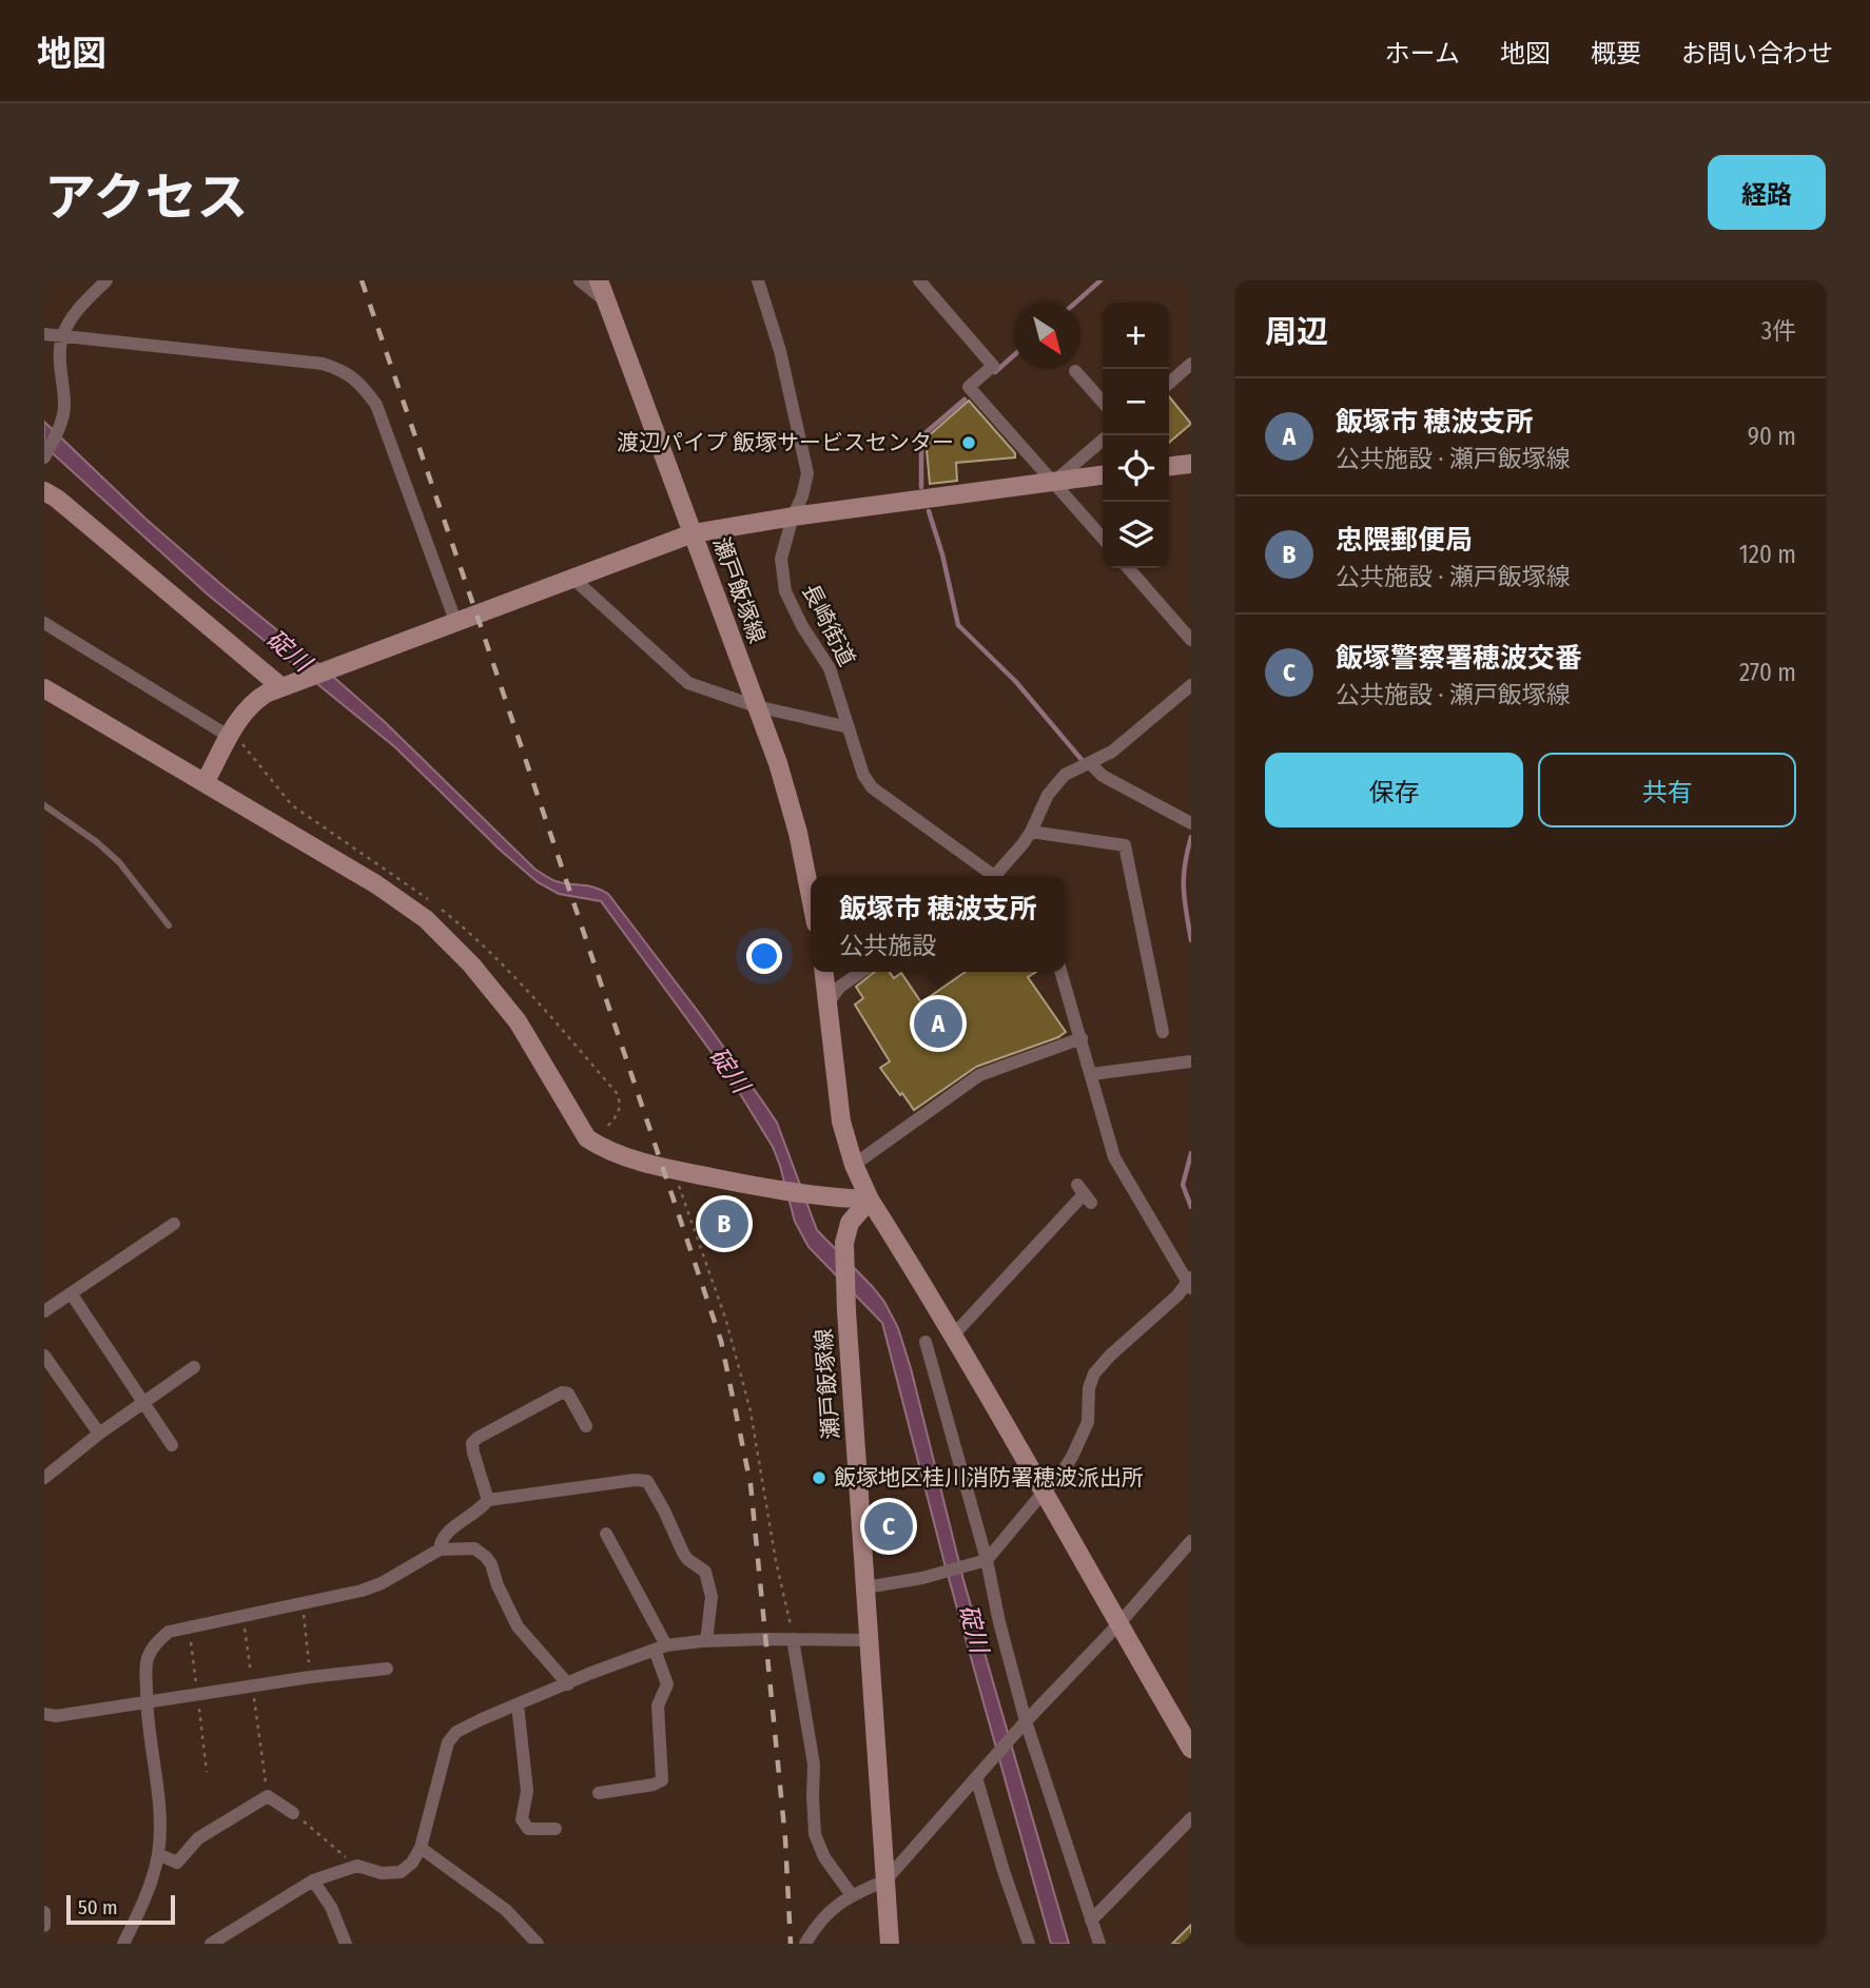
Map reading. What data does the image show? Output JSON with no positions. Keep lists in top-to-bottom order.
{
  "streets": {
    "street": ["瀬戸飯塚線", "長崎街道"]
  },
  "water": ["碇川"],
  "places": ["渡辺パイプ 飯塚サービスセンター", "飯塚地区桂川消防署穂波派出所"],
  "scale_bar": "50 m",
  "north": "bottom right",
  "page": {
    "header": "地図",
    "nav": [
      "ホーム",
      "地図",
      "概要",
      "お問い合わせ"
    ],
    "title": "アクセス",
    "buttons": [
      "経路",
      ["保存", "共有"]
    ],
    "heading": ["周辺", "3件"],
    "map_buttons": ["+", "−"],
    "list": [
      {
        "mark": "A",
        "name": "飯塚市 穂波支所",
        "note": "公共施設 · 瀬戸飯塚線",
        "value": "90 m"
      },
      {
        "mark": "B",
        "name": "忠隈郵便局",
        "note": "公共施設 · 瀬戸飯塚線",
        "value": "120 m"
      },
      {
        "mark": "C",
        "name": "飯塚警察署穂波交番",
        "note": "公共施設 · 瀬戸飯塚線",
        "value": "270 m"
      }
    ],
    "popup": ["飯塚市 穂波支所", "公共施設"],
    "pins": ["A", "B", "C"],
    "scale": "50 m"
  }
}
